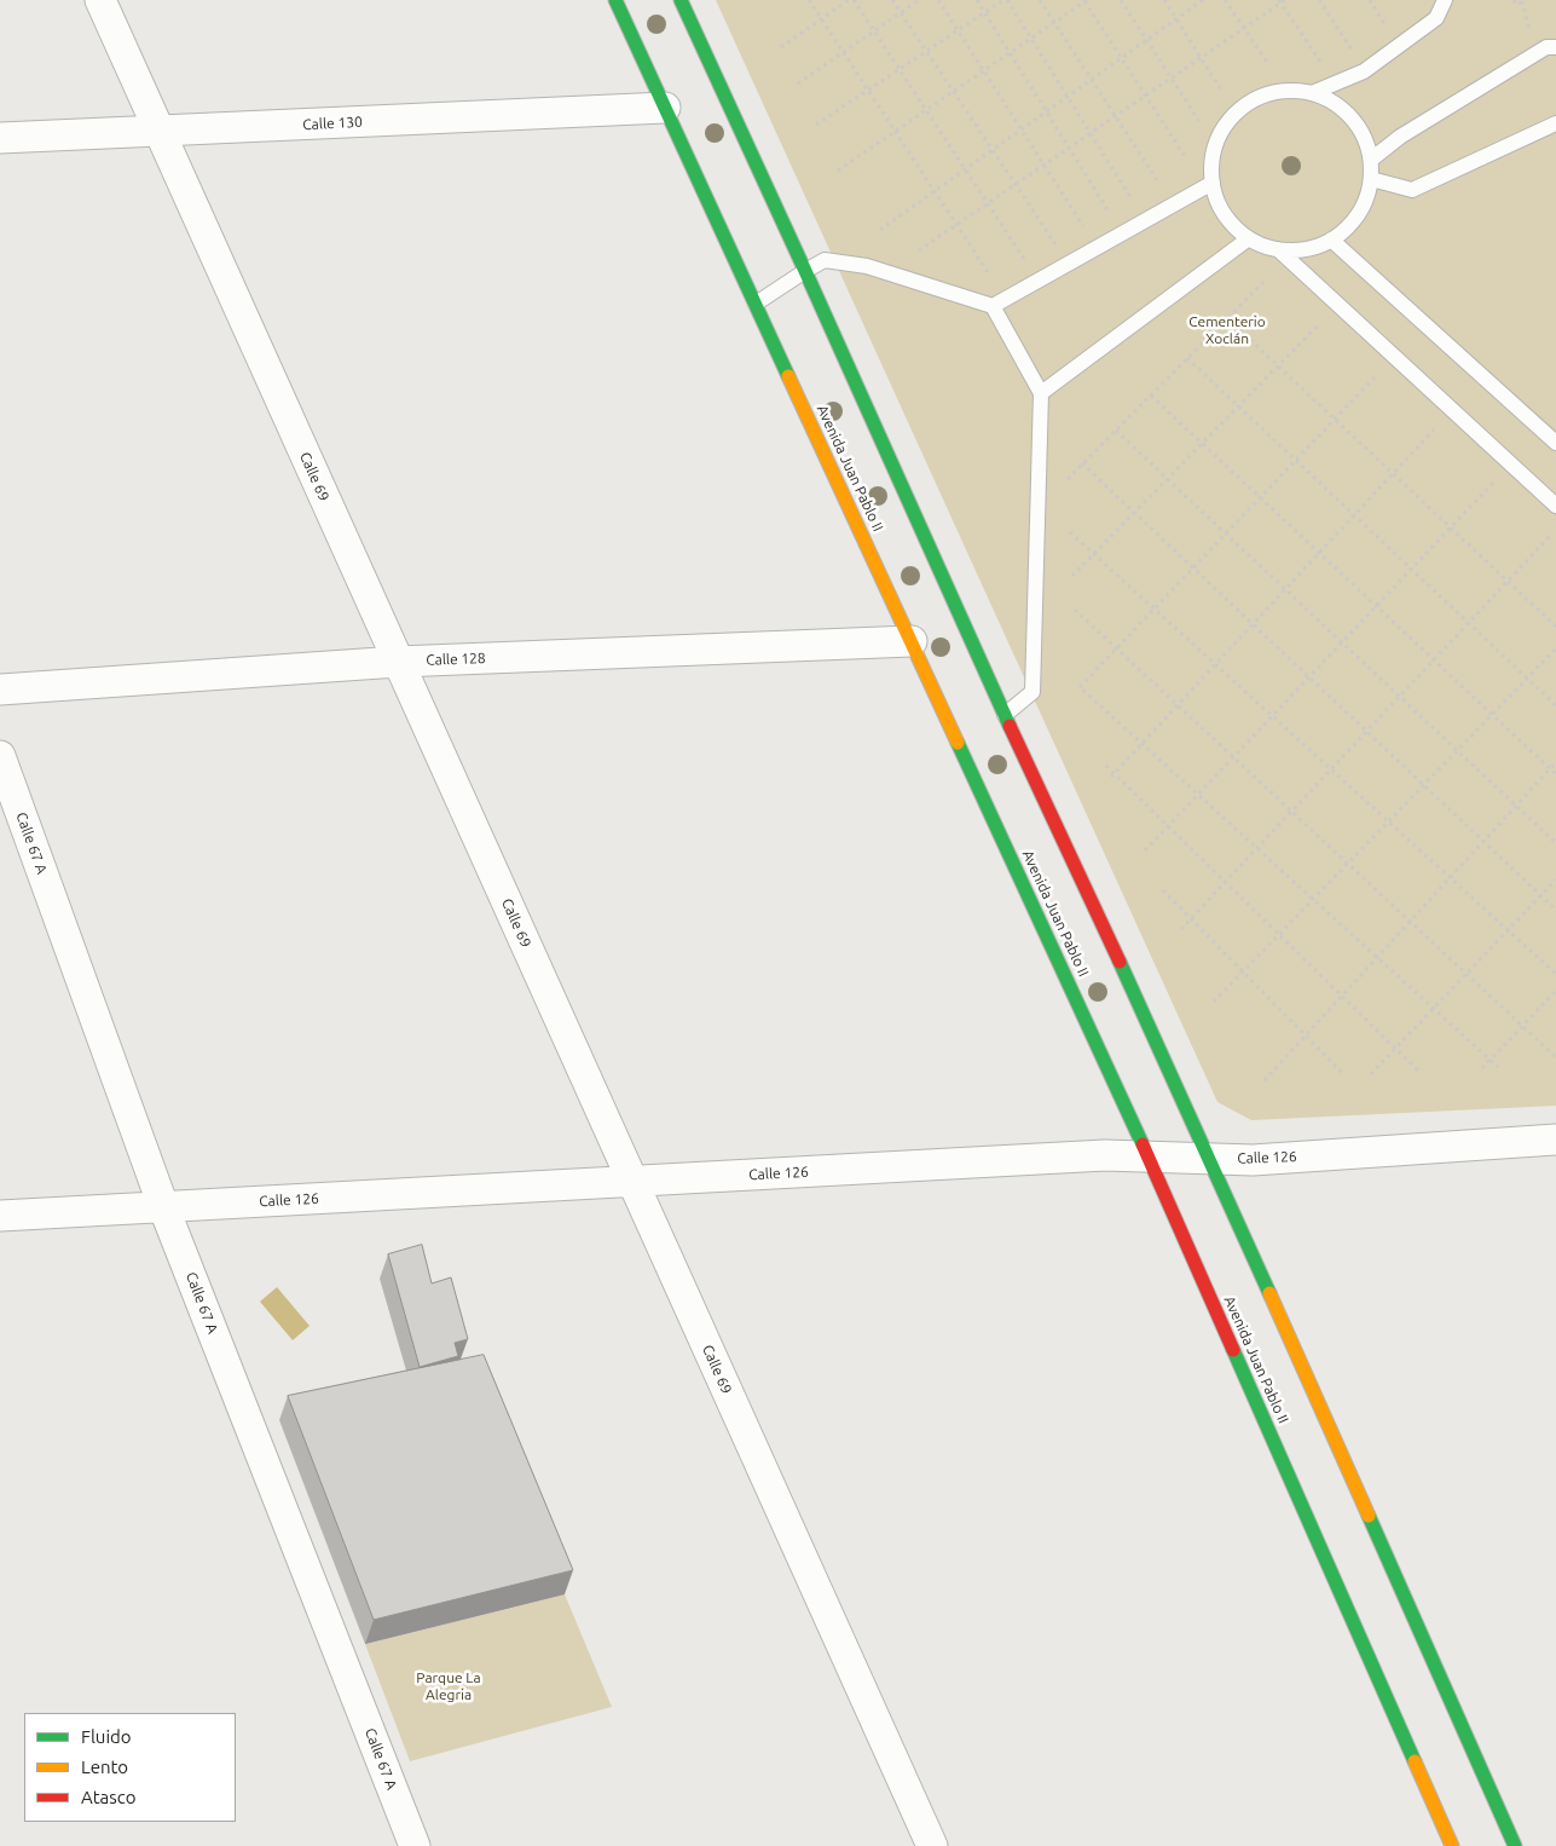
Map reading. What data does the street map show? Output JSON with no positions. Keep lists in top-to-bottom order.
{
  "streets": {
    "main road": ["Avenida Juan Pablo II"],
    "street": [
      "Calle 130",
      "Calle 69",
      "Calle 128",
      "Calle 67 A",
      "Calle 126"
    ]
  },
  "crossings": [
    ["Calle 130", "Avenida Juan Pablo II"],
    ["Calle 130", "Calle 69"],
    ["Avenida Juan Pablo II", "Calle 128"],
    ["Avenida Juan Pablo II", "Calle 126"],
    ["Calle 69", "Calle 128"],
    ["Calle 69", "Calle 126"],
    ["Calle 67 A", "Calle 126"]
  ],
  "parks": ["Cementerio Xoclán", "Parque La Alegria"],
  "legend": ["Fluido", "Lento", "Atasco"]
}
